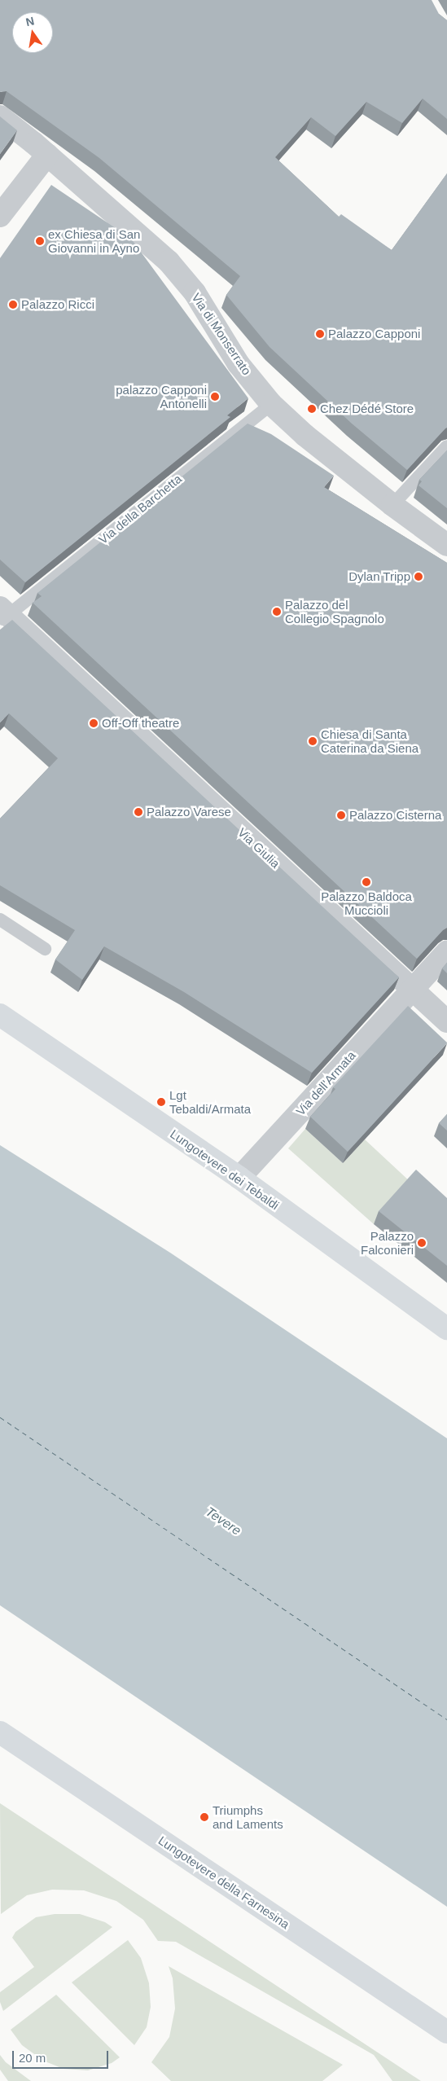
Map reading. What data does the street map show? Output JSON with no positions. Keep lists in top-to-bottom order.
{
  "streets": {
    "main road": ["Lungotevere dei Tebaldi", "Lungotevere della Farnesina"],
    "street": ["Via di Monserrato", "Via Giulia", "Via dell'Armata"],
    "lane": ["Via della Barchetta"]
  },
  "crossings": [
    ["Via di Monserrato", "Via della Barchetta"],
    ["Via della Barchetta", "Via Giulia"],
    ["Via Giulia", "Via dell'Armata"],
    ["Via dell'Armata", "Lungotevere dei Tebaldi"]
  ],
  "water": ["Tevere"],
  "places": [
    "ex Chiesa di San Giovanni in Ayno",
    "Palazzo Ricci",
    "Palazzo Capponi",
    "palazzo Capponi Antonelli",
    "Chez Dédé Store",
    "Dylan Tripp",
    "Palazzo del Collegio Spagnolo",
    "Off-Off theatre",
    "Chiesa di Santa Caterina da Siena",
    "Palazzo Varese",
    "Palazzo Cisterna",
    "Palazzo Baldoca Muccioli",
    "Lgt Tebaldi/Armata",
    "Palazzo Falconieri",
    "Triumphs and Laments"
  ],
  "scale_bar": "20 m",
  "north": "top"
}
